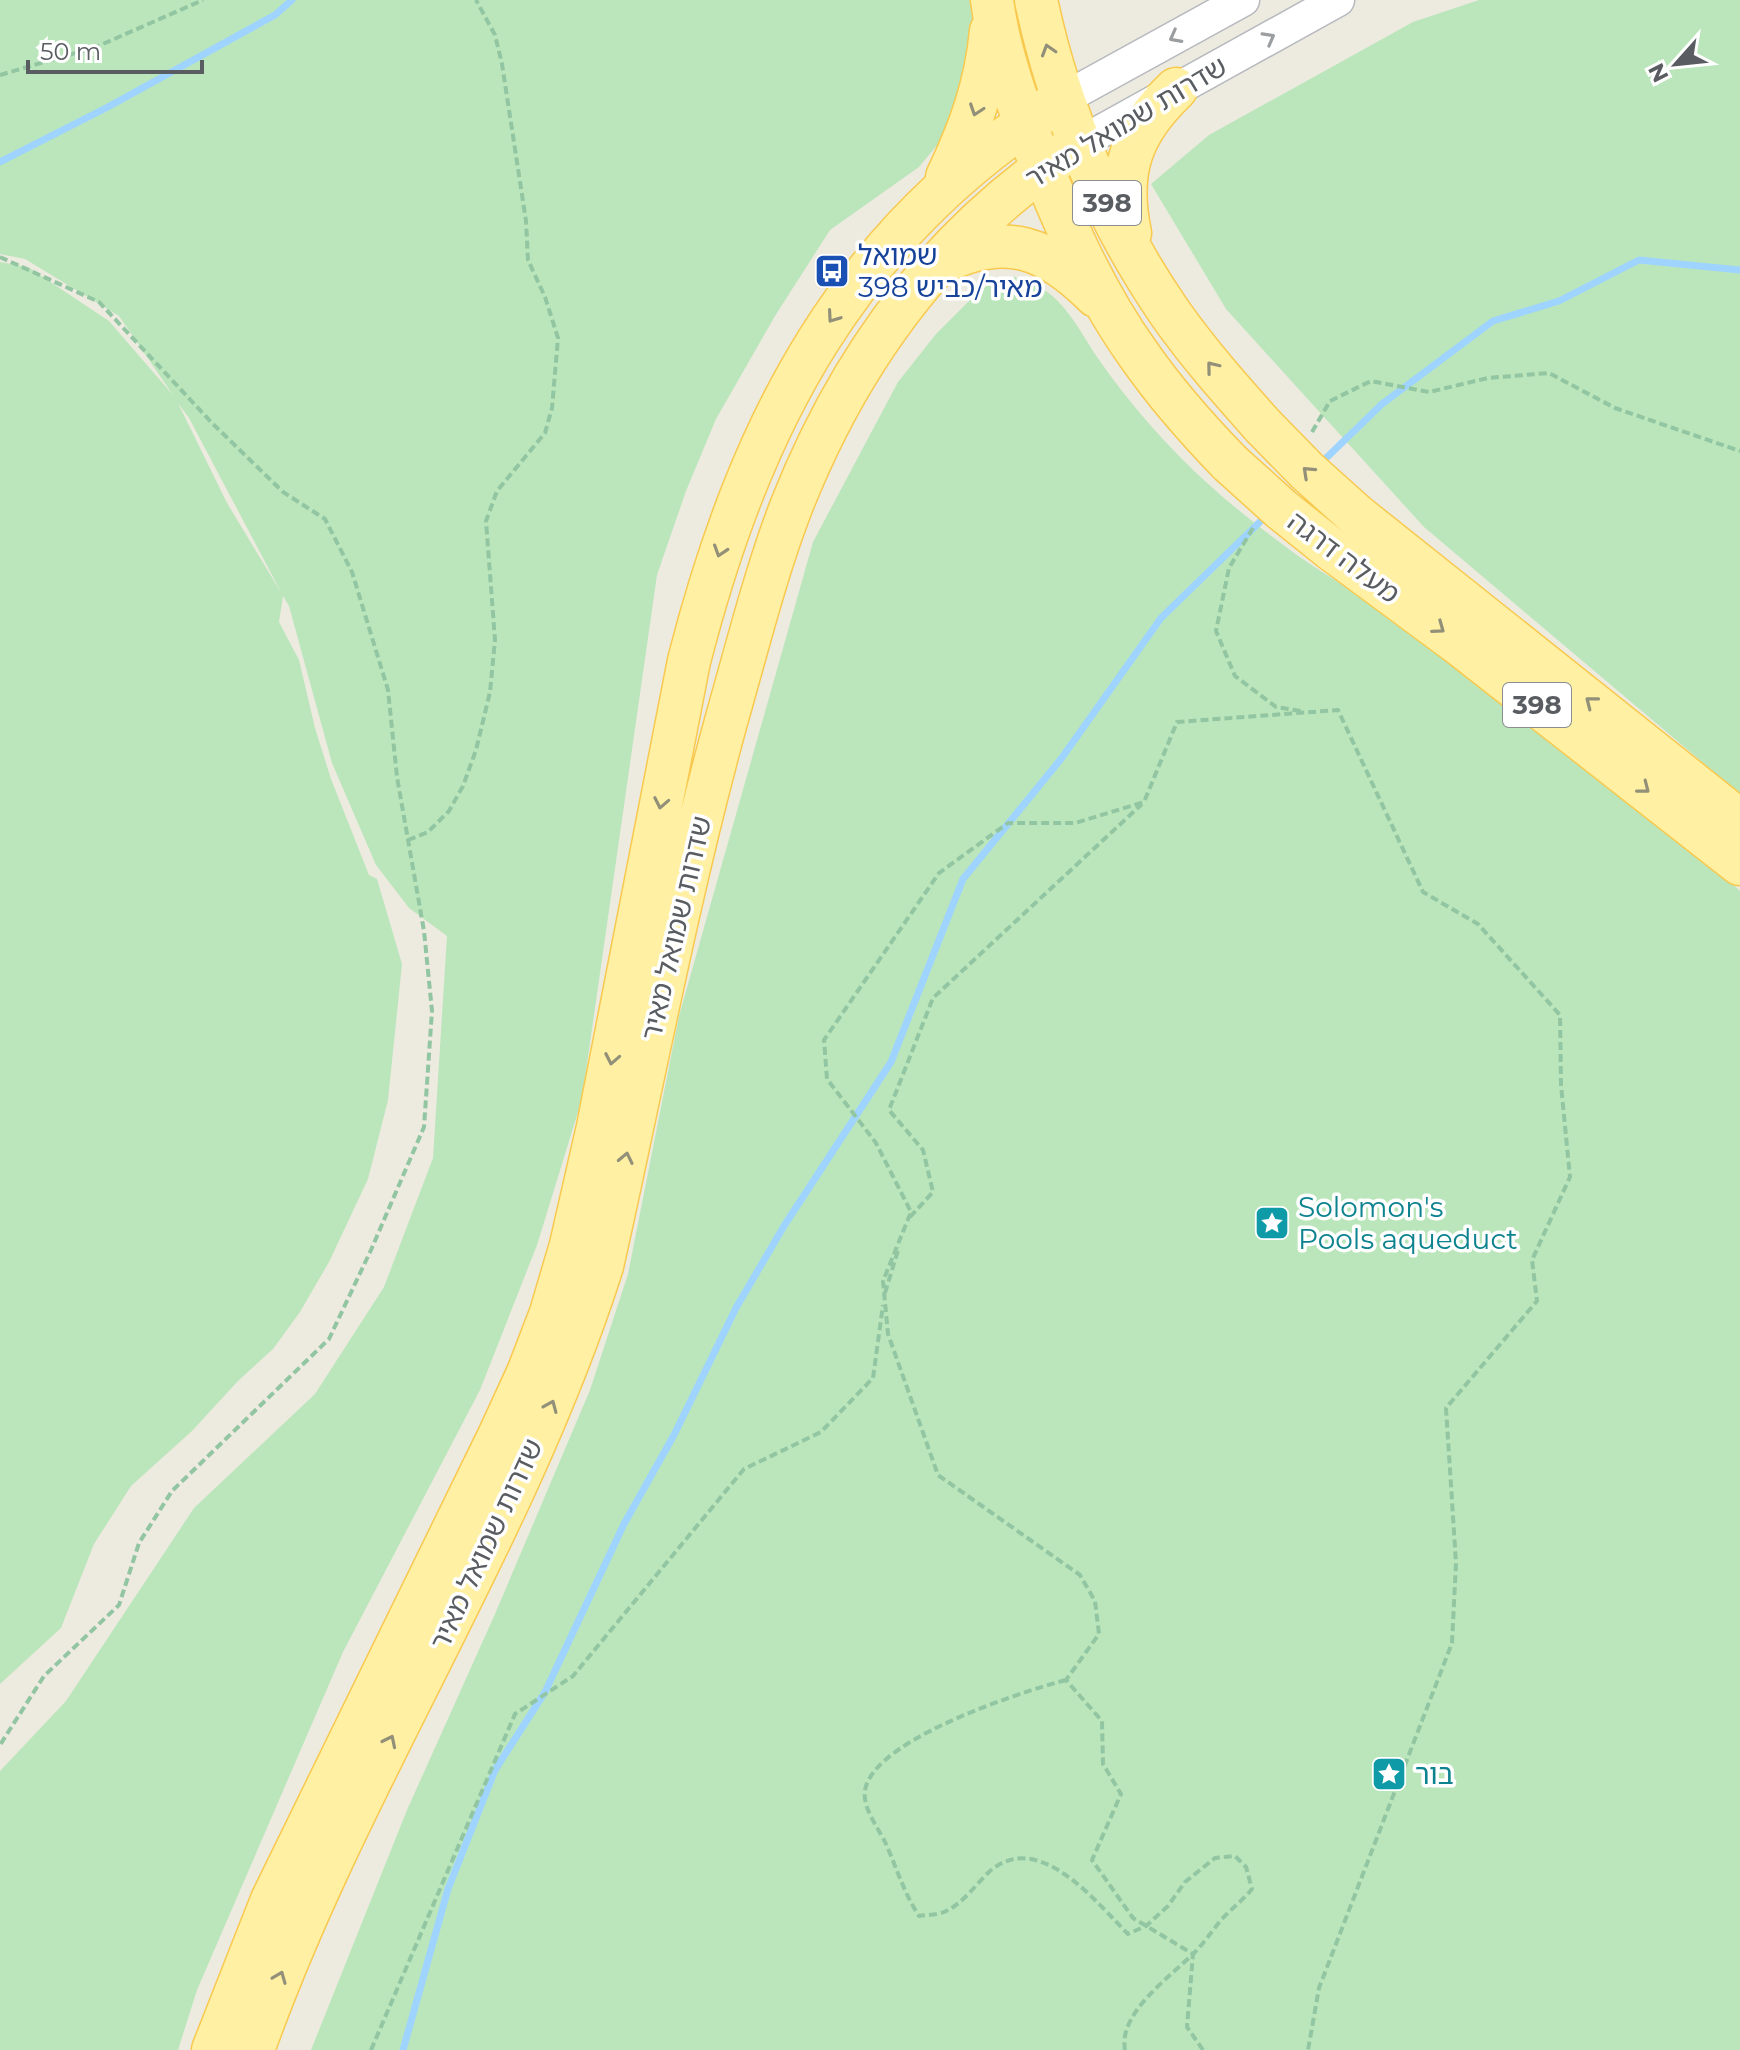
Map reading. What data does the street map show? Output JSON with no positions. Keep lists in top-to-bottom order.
{
  "streets": {
    "main road": ["שדרות שמואל מאיר", "398", "מעלה דרגה"]
  },
  "crossings": [
    ["שדרות שמואל מאיר", "398"],
    ["שדרות שמואל מאיר", "מעלה דרגה"],
    ["398", "מעלה דרגה"]
  ],
  "places": {
    "bus stop": ["שמואל מאיר/כביש 398"],
    "place": ["Solomon's Pools aqueduct", "בור"]
  },
  "scale_bar": "50 m",
  "north": "bottom left"
}
